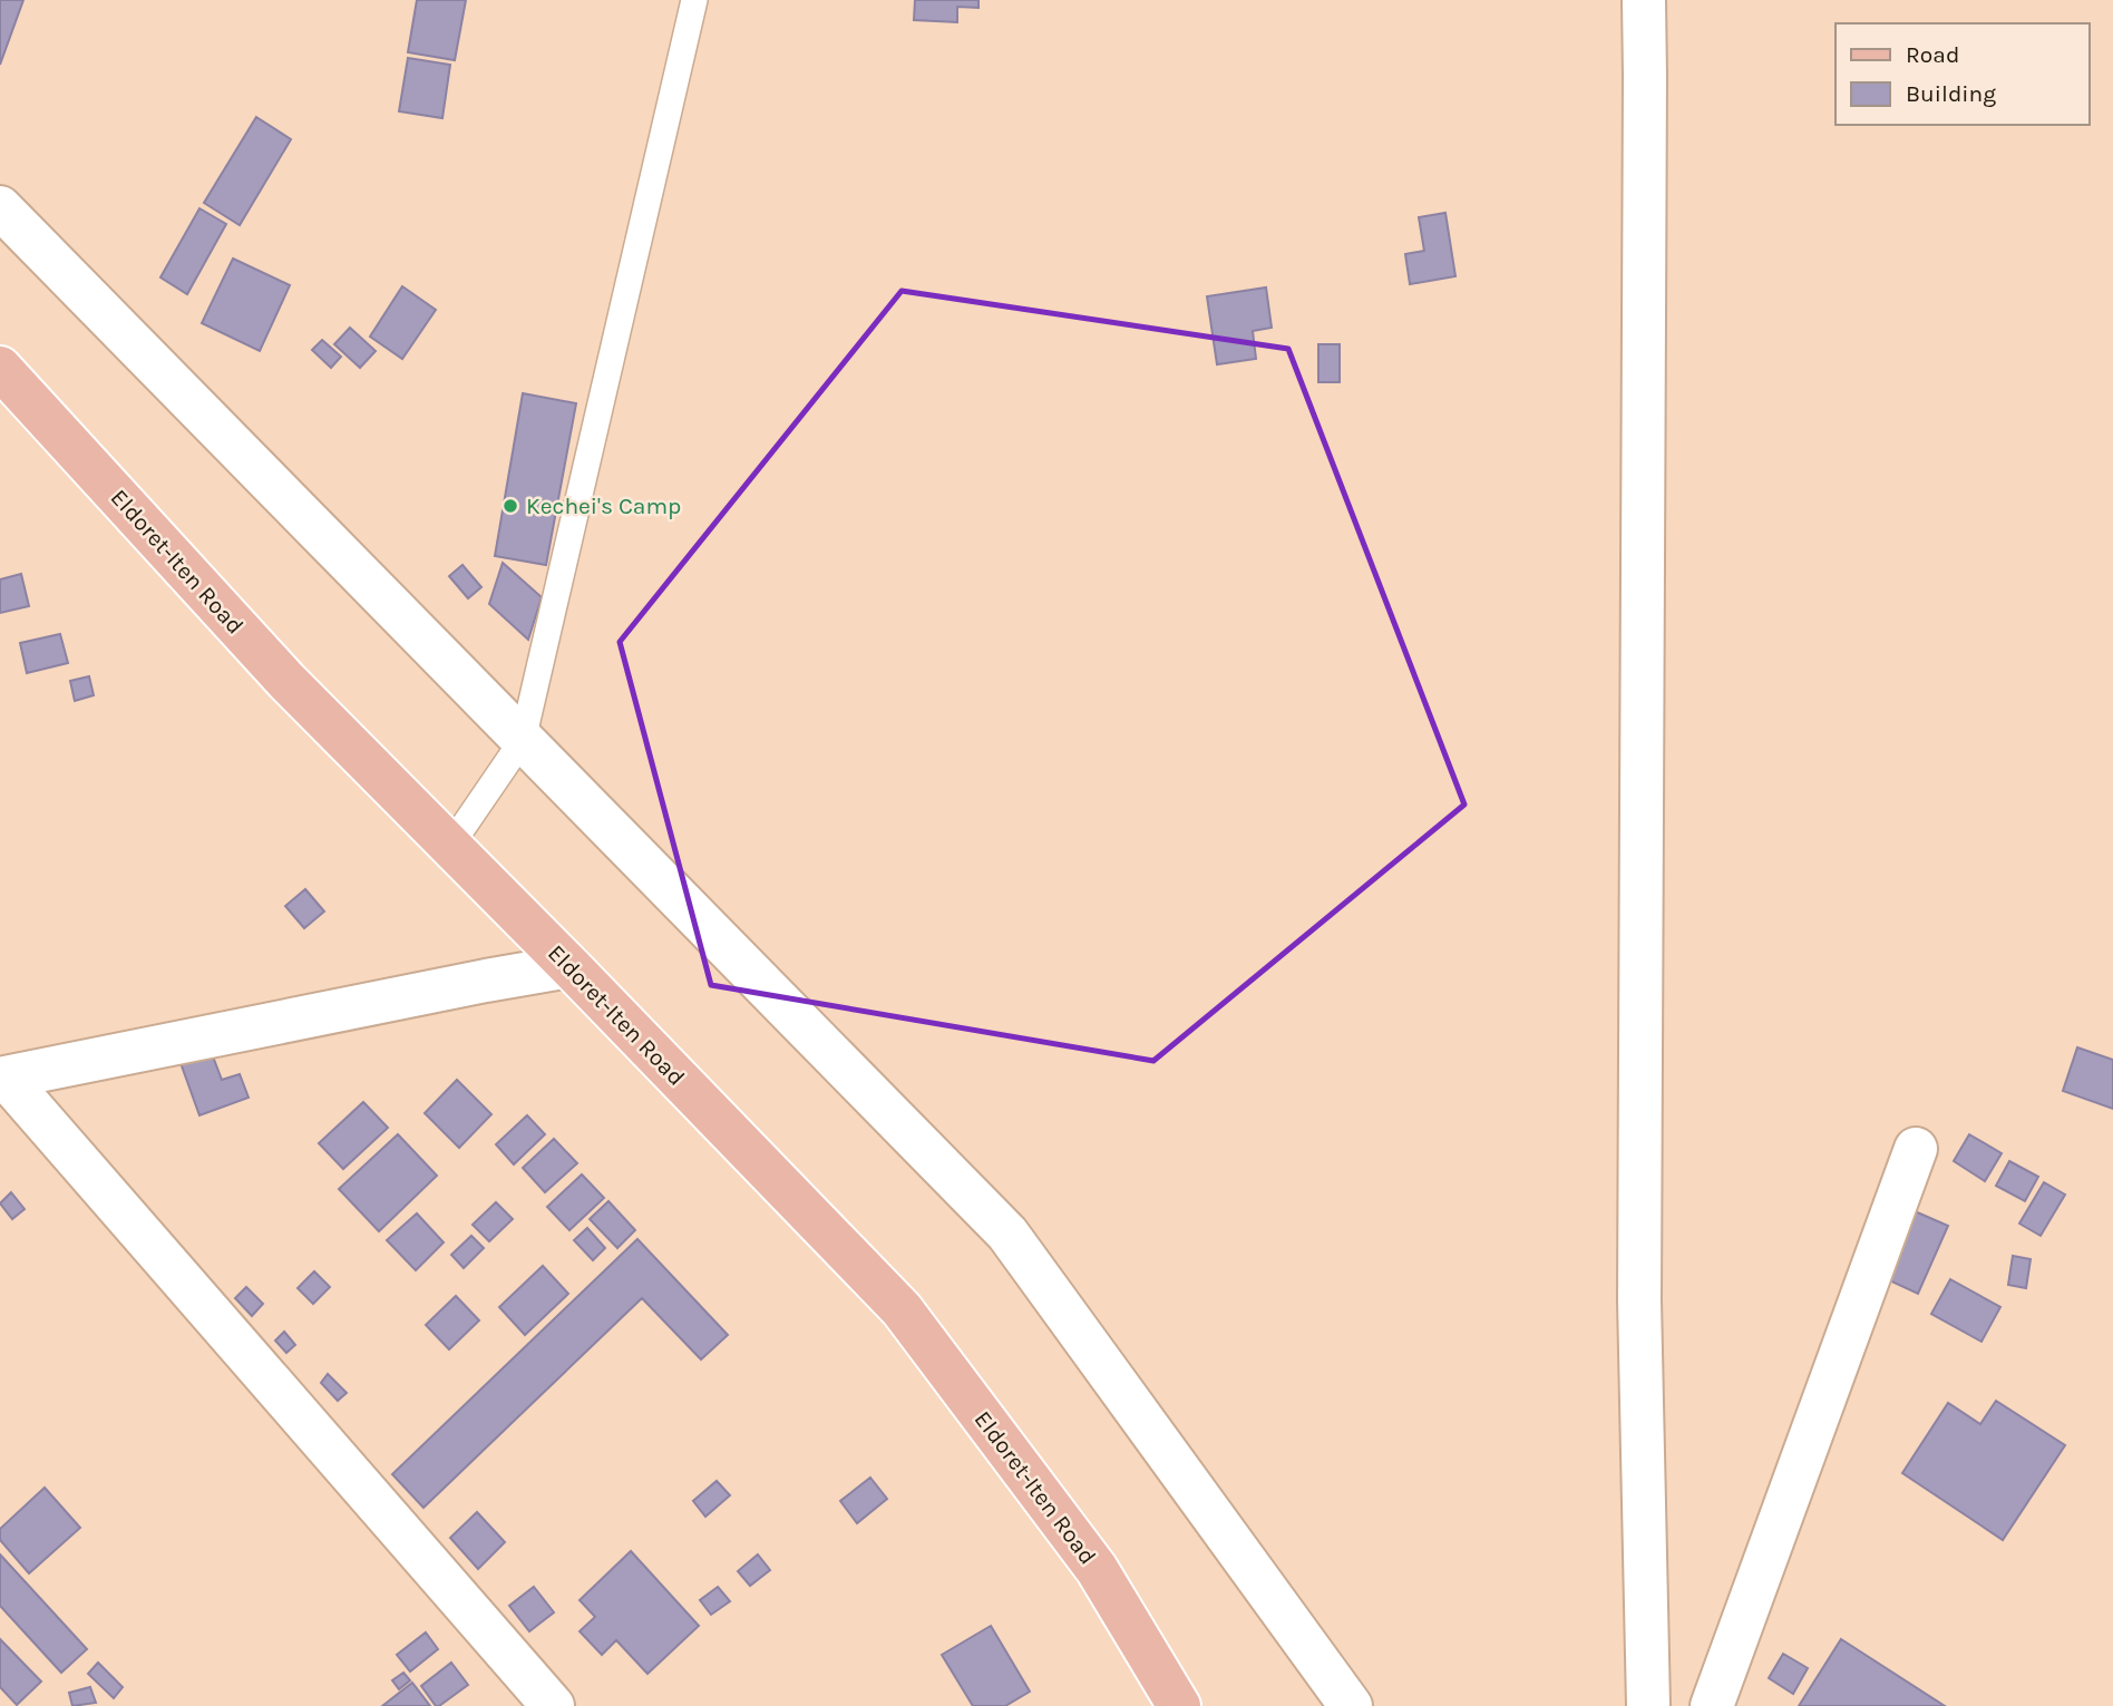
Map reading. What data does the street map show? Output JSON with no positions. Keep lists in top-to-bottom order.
{
  "streets": {
    "main road": ["Eldoret-Iten Road"]
  },
  "places": ["Kechei's Camp"],
  "legend": ["Road", "Building"]
}
